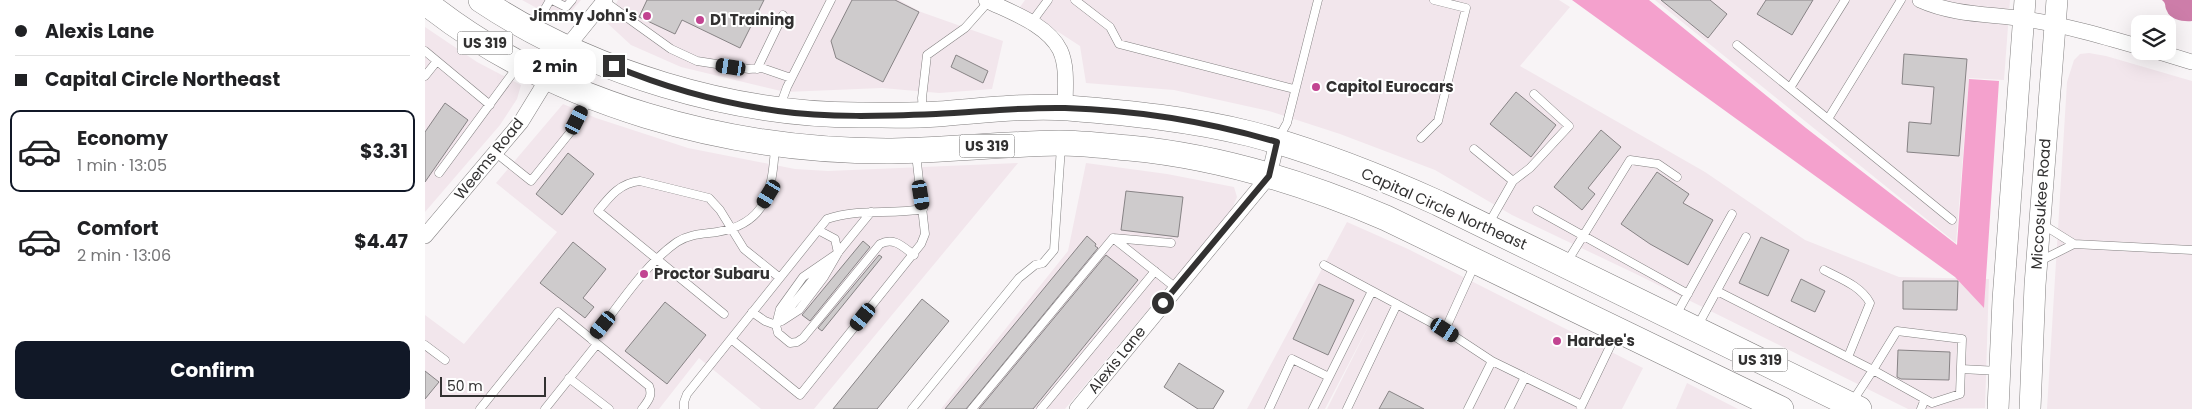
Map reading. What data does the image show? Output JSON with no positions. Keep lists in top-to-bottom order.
{
  "streets": {
    "main road": ["US 319", "Capital Circle Northeast"],
    "street": ["Weems Road", "Miccosukee Road", "Alexis Lane"]
  },
  "crossings": [
    ["Weems Road", "Capital Circle Northeast"],
    ["Capital Circle Northeast", "Alexis Lane"]
  ],
  "places": [
    "Jimmy John's",
    "D1 Training",
    "Capitol Eurocars",
    "Proctor Subaru",
    "Hardee's"
  ],
  "scale_bar": "50 m",
  "page": {
    "banner": ["Alexis Lane", "Capital Circle Northeast"],
    "bubble": "2 min",
    "list": [
      {
        "name": "Economy",
        "note": "1 min · 13:05",
        "value": "$3.31"
      },
      {
        "name": "Comfort",
        "note": "2 min · 13:06",
        "value": "$4.47"
      }
    ],
    "buttons": "Confirm",
    "scale": "50 m"
  }
}
